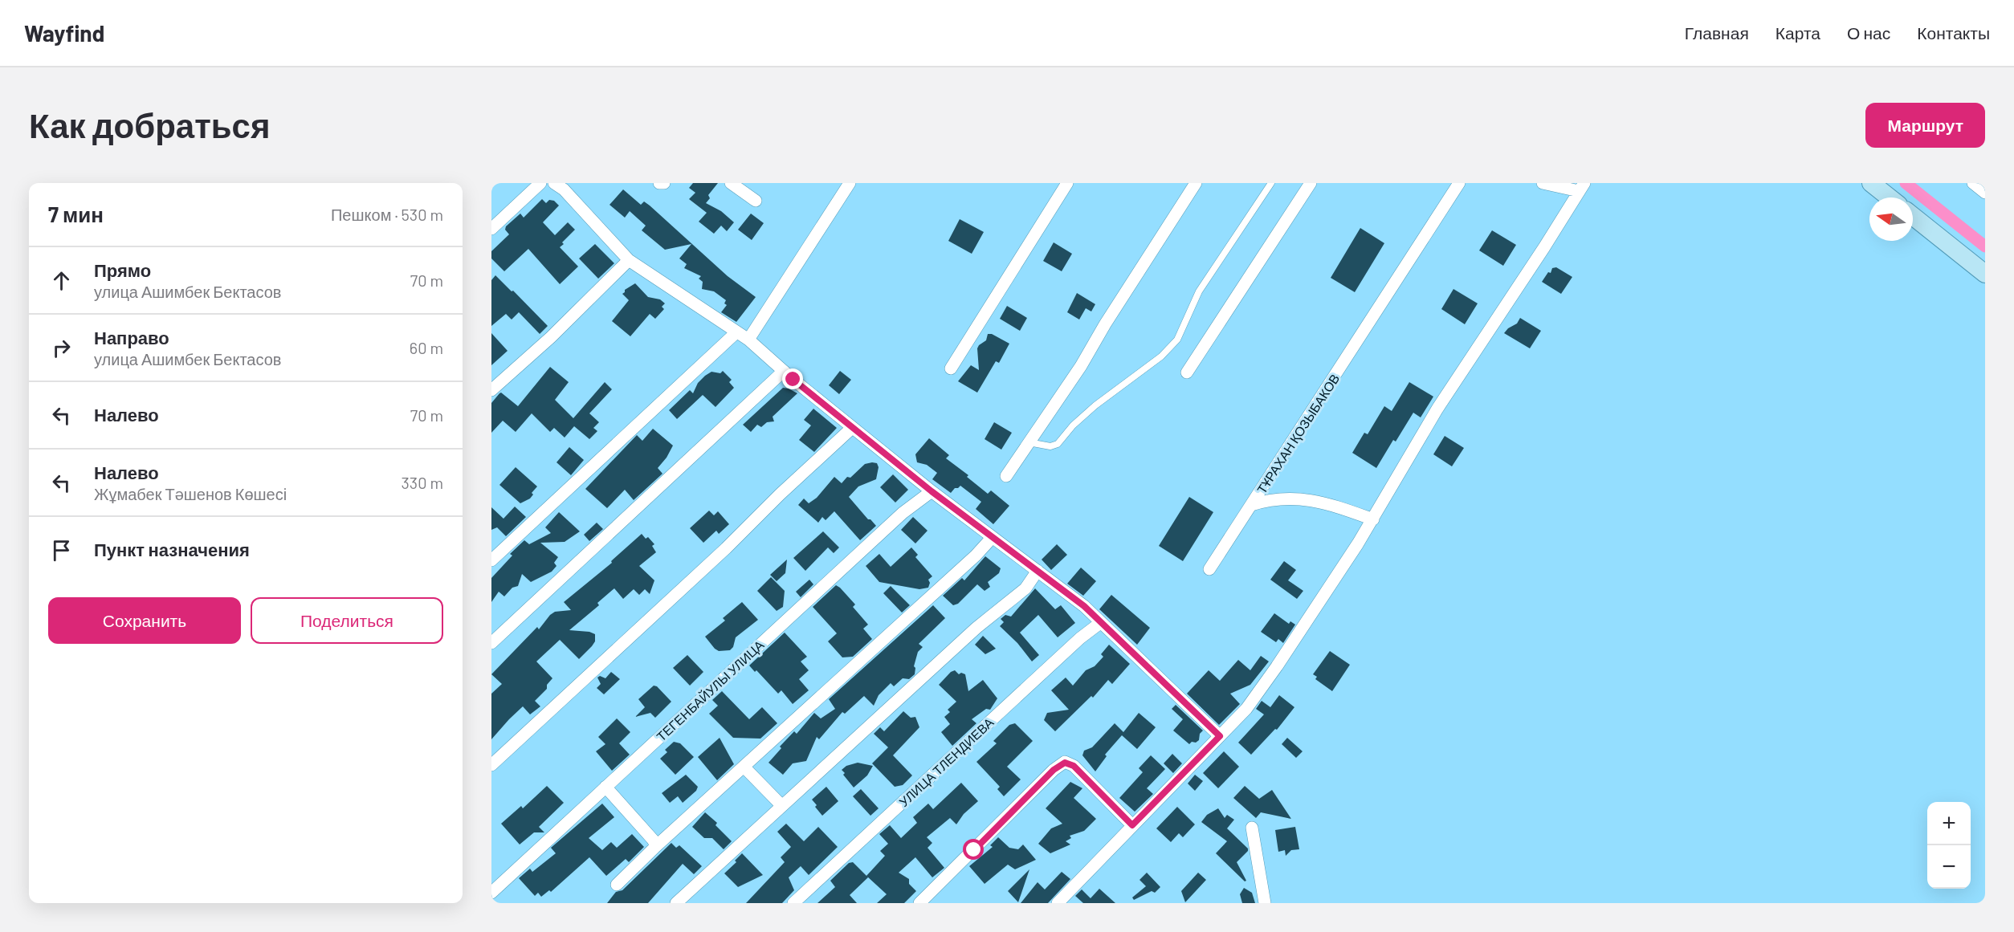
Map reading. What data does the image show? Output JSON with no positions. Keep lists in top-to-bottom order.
{
  "streets": {
    "street": ["ТҰРАХАН ҚОЗЫБАКОВ", "ТЕГЕНБАЙУЛЫ УЛИЦА", "УЛИЦА ТЛЕНДИЕВА"]
  },
  "north": "left",
  "page": {
    "header": "Wayfind",
    "nav": [
      "Главная",
      "Карта",
      "О нас",
      "Контакты"
    ],
    "buttons": [
      "Маршрут",
      ["Сохранить", "Поделиться"]
    ],
    "title": "Как добраться",
    "heading": ["7 мин", "Пешком · 530 m"],
    "list": [
      ["Прямо", "улица Ашимбек Бектасов", "70 m"],
      ["Направо", "улица Ашимбек Бектасов", "60 m"],
      ["Налево", "70 m"],
      ["Налево", "Жұмабек Тәшенов Көшесі", "330 m"],
      "Пункт назначения"
    ],
    "map_buttons": ["+", "−"]
  }
}
